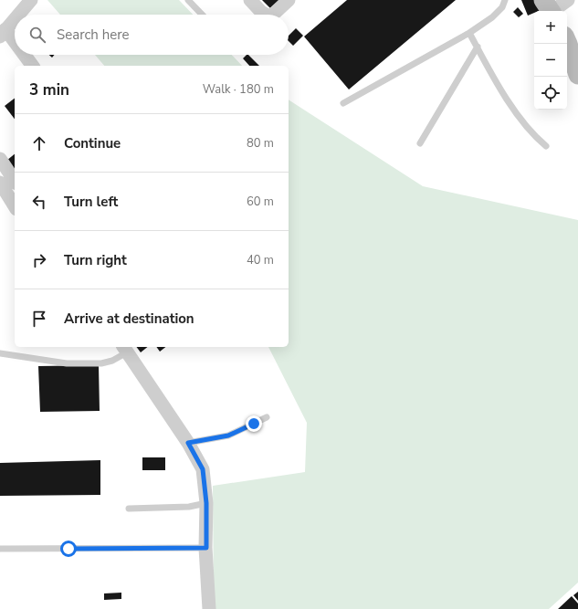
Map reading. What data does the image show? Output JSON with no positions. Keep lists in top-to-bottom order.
{
  "page": {
    "map_buttons": ["+", "−"],
    "search": "Search here",
    "heading": ["3 min", "Walk · 180 m"],
    "list": [
      ["Continue", "80 m"],
      ["Turn left", "60 m"],
      ["Turn right", "40 m"],
      "Arrive at destination"
    ]
  }
}
